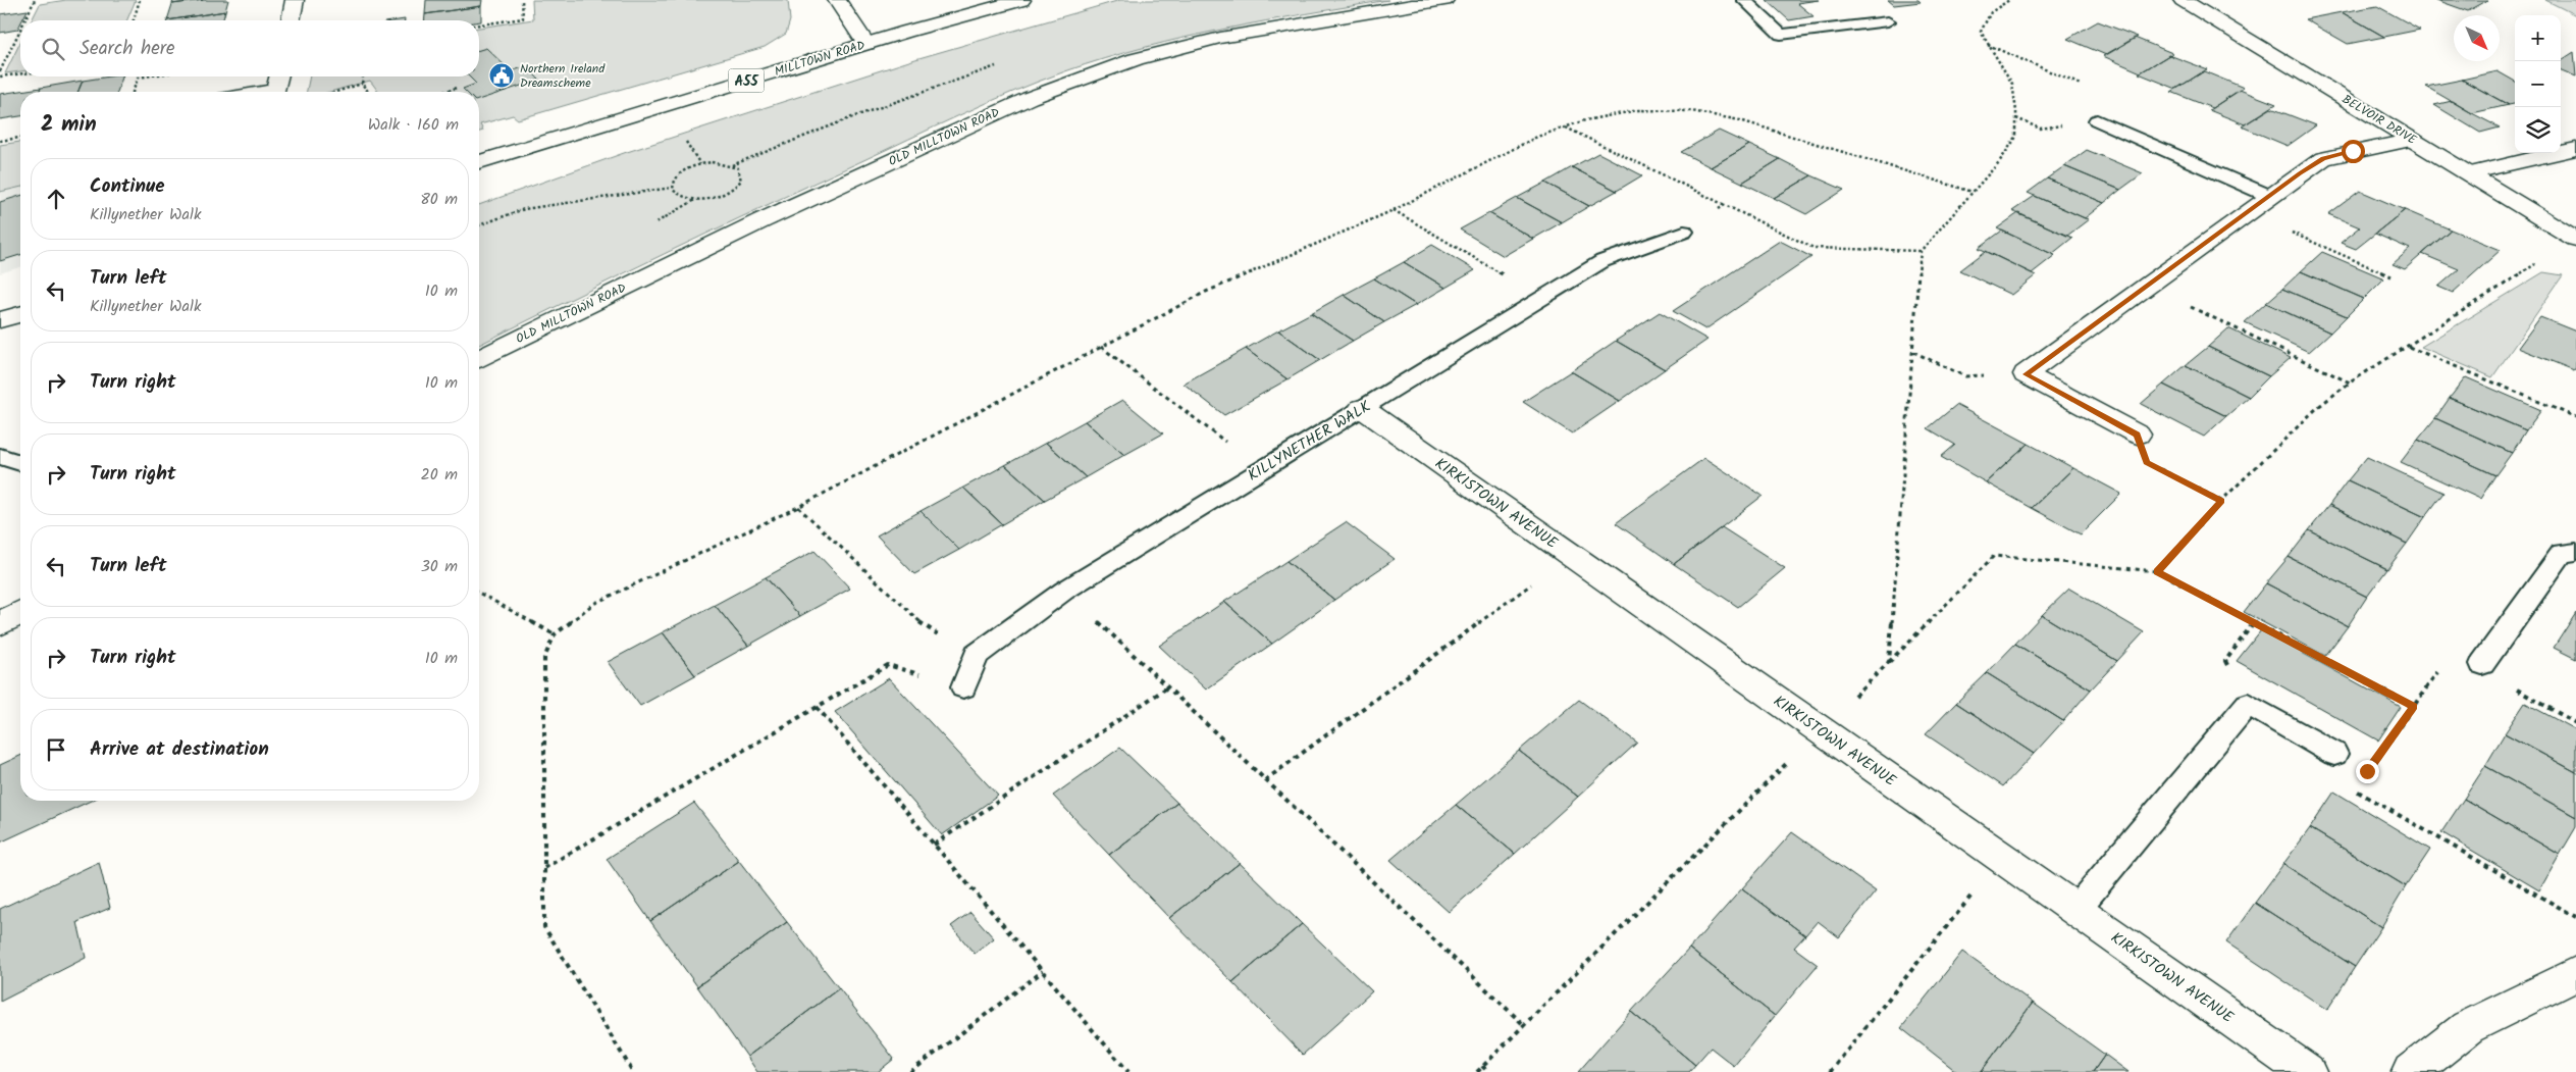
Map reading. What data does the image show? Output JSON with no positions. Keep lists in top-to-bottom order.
{
  "streets": {
    "main road": [
      "MILLTOWN ROAD",
      "A55",
      "BELVOIR DRIVE",
      "OLD MILLTOWN ROAD",
      "KIRKISTOWN AVENUE"
    ],
    "lane": ["KILLYNETHER WALK"]
  },
  "crossings": [
    ["KILLYNETHER WALK", "KIRKISTOWN AVENUE"]
  ],
  "places": {
    "public building": ["Northern Ireland Dreamscheme"]
  },
  "north": "bottom right",
  "page": {
    "map_buttons": ["+", "−"],
    "search": "Search here",
    "heading": ["2 min", "Walk · 160 m"],
    "list": [
      ["Continue", "Killynether Walk", "80 m"],
      ["Turn left", "Killynether Walk", "10 m"],
      ["Turn right", "10 m"],
      ["Turn right", "20 m"],
      ["Turn left", "30 m"],
      ["Turn right", "10 m"],
      "Arrive at destination"
    ]
  }
}
